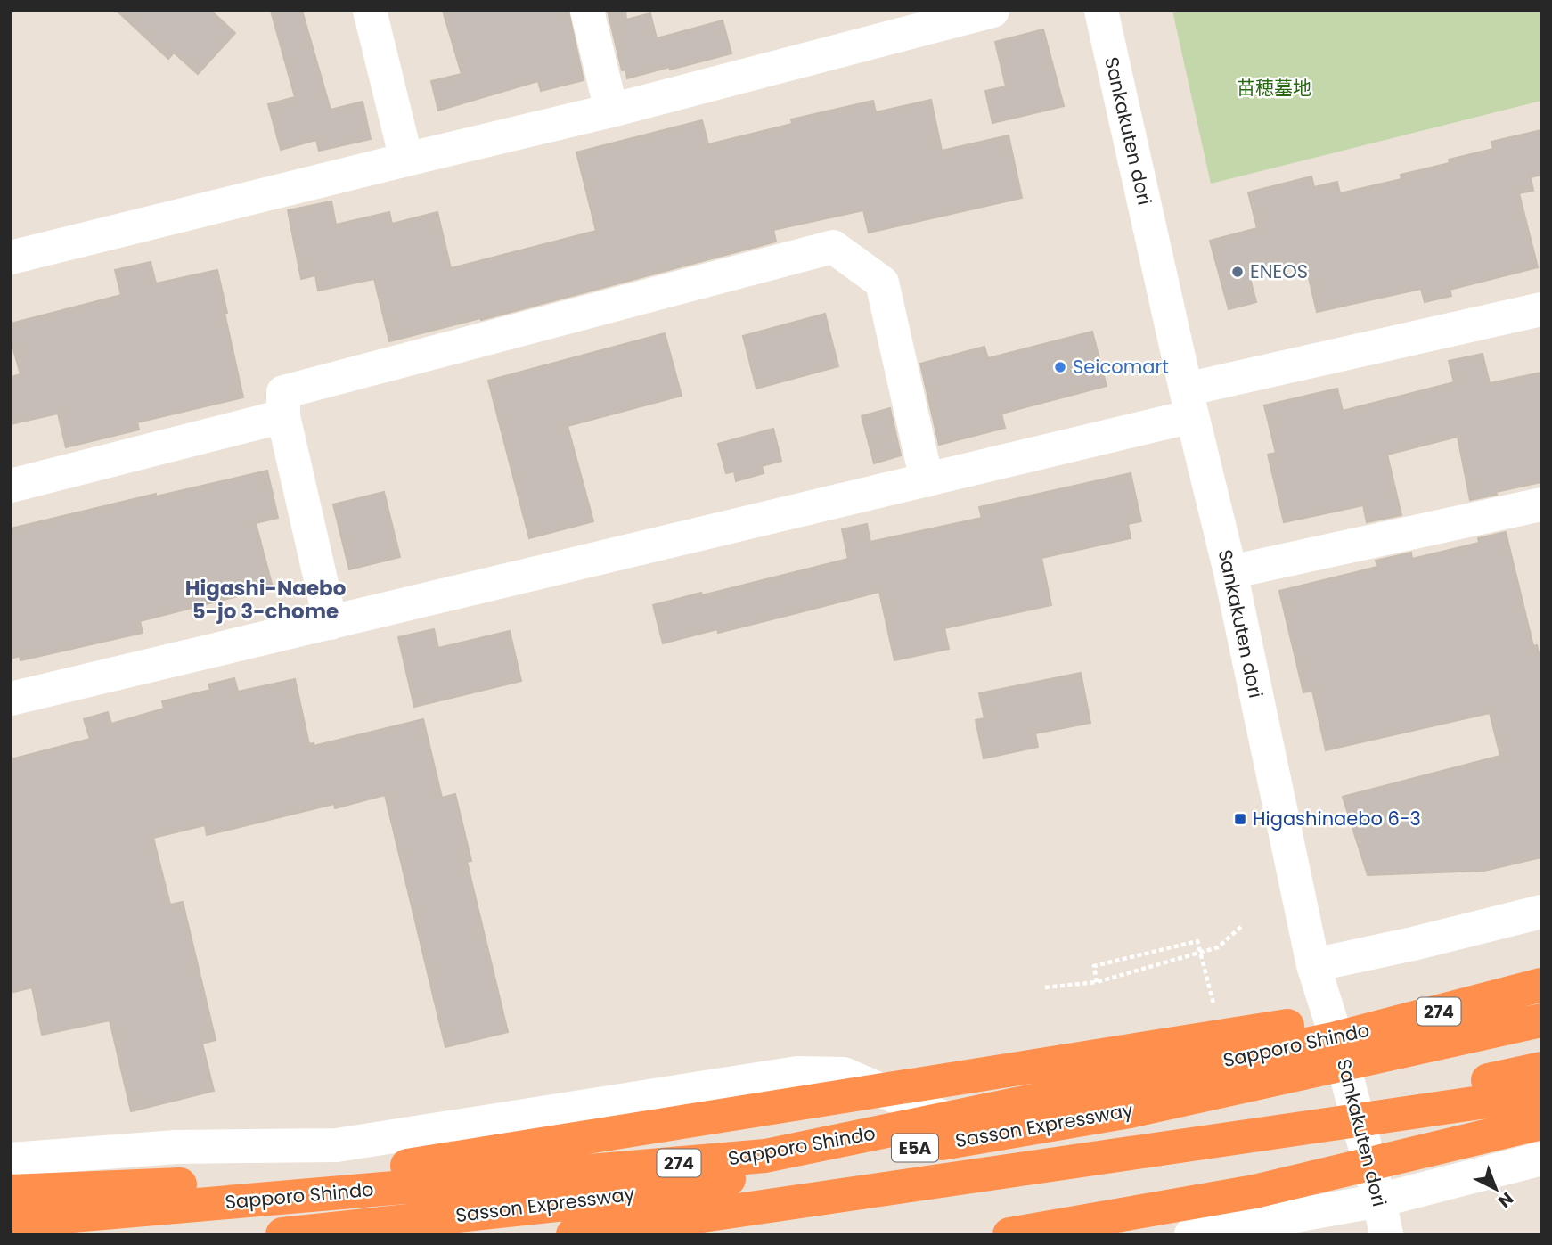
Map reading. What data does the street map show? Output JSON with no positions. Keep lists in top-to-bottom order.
{
  "streets": {
    "highway": [
      "274",
      "Sapporo Shindo",
      "Sasson Expressway",
      "E5A"
    ],
    "street": ["Sankakuten dori"]
  },
  "crossings": [
    ["Sankakuten dori", "Sapporo Shindo"]
  ],
  "districts": ["Higashi-Naebo 5-jo 3-chome"],
  "parks": ["苗穂墓地"],
  "places": {
    "other": ["ENEOS", "Seicomart"],
    "transit": ["Higashinaebo 6-3"]
  },
  "north": "bottom right"
}
